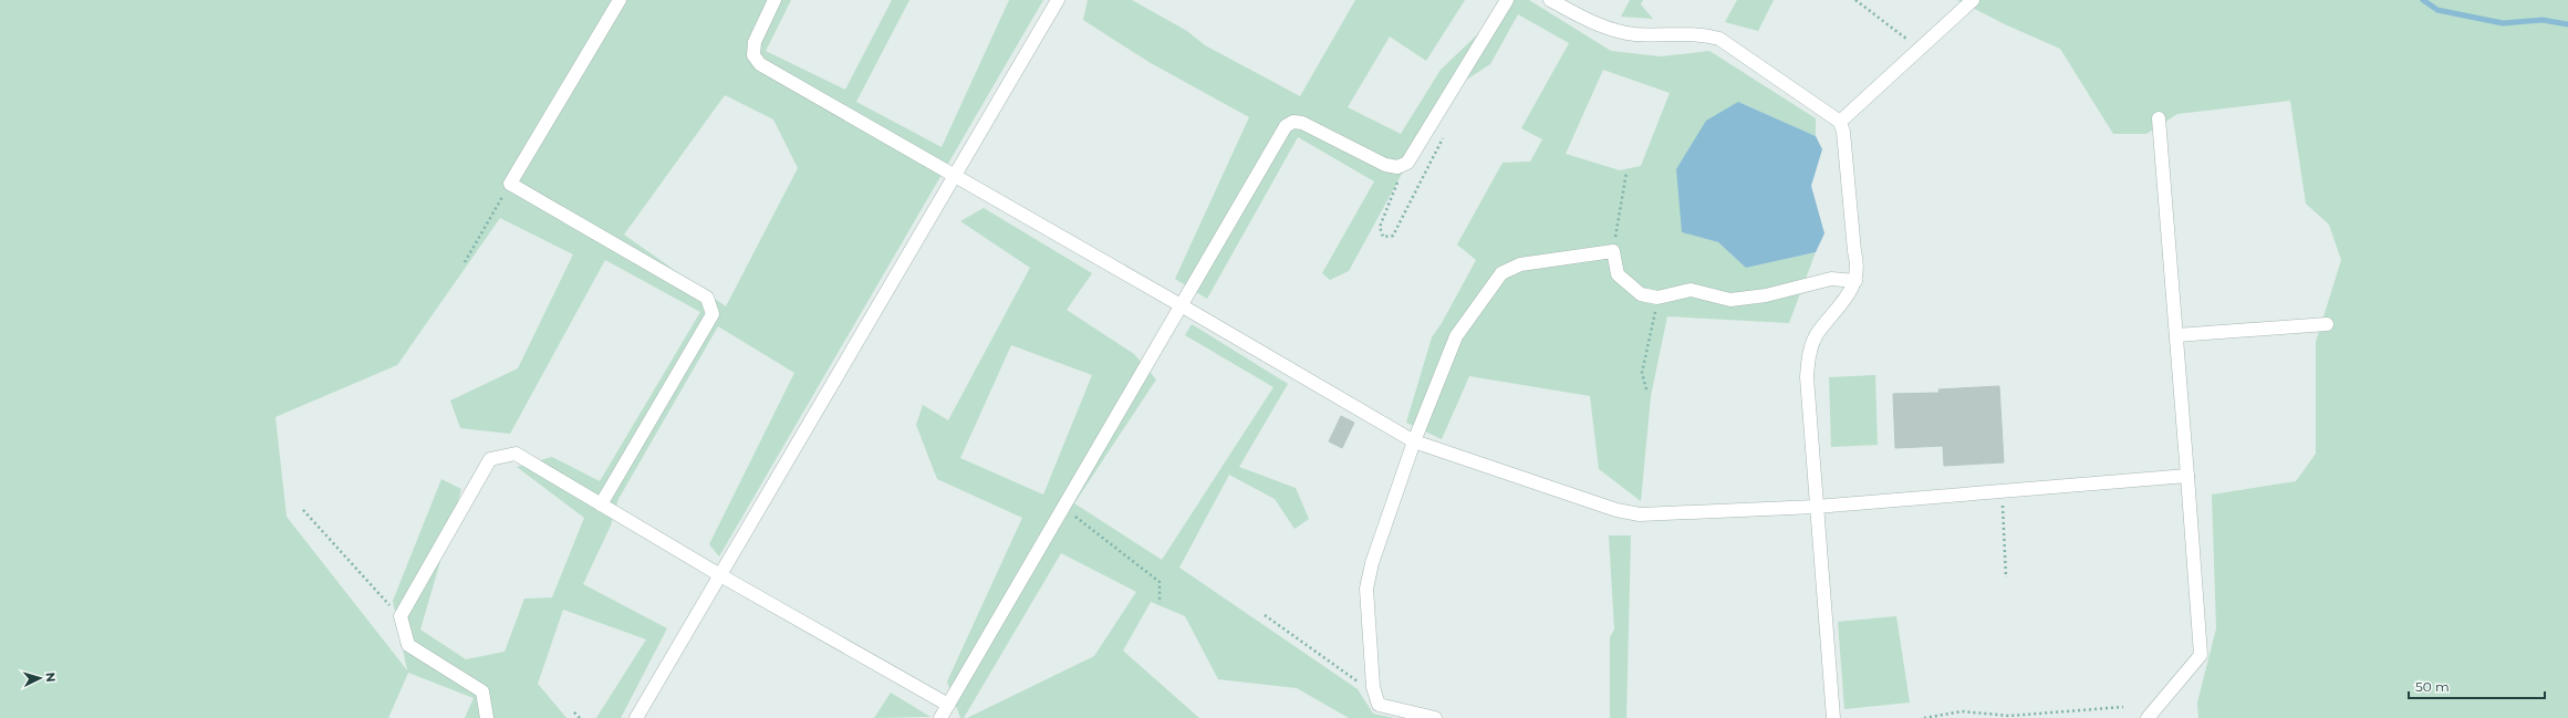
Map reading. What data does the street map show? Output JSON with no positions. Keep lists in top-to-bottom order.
{
  "scale_bar": "50 m",
  "north": "right"
}
